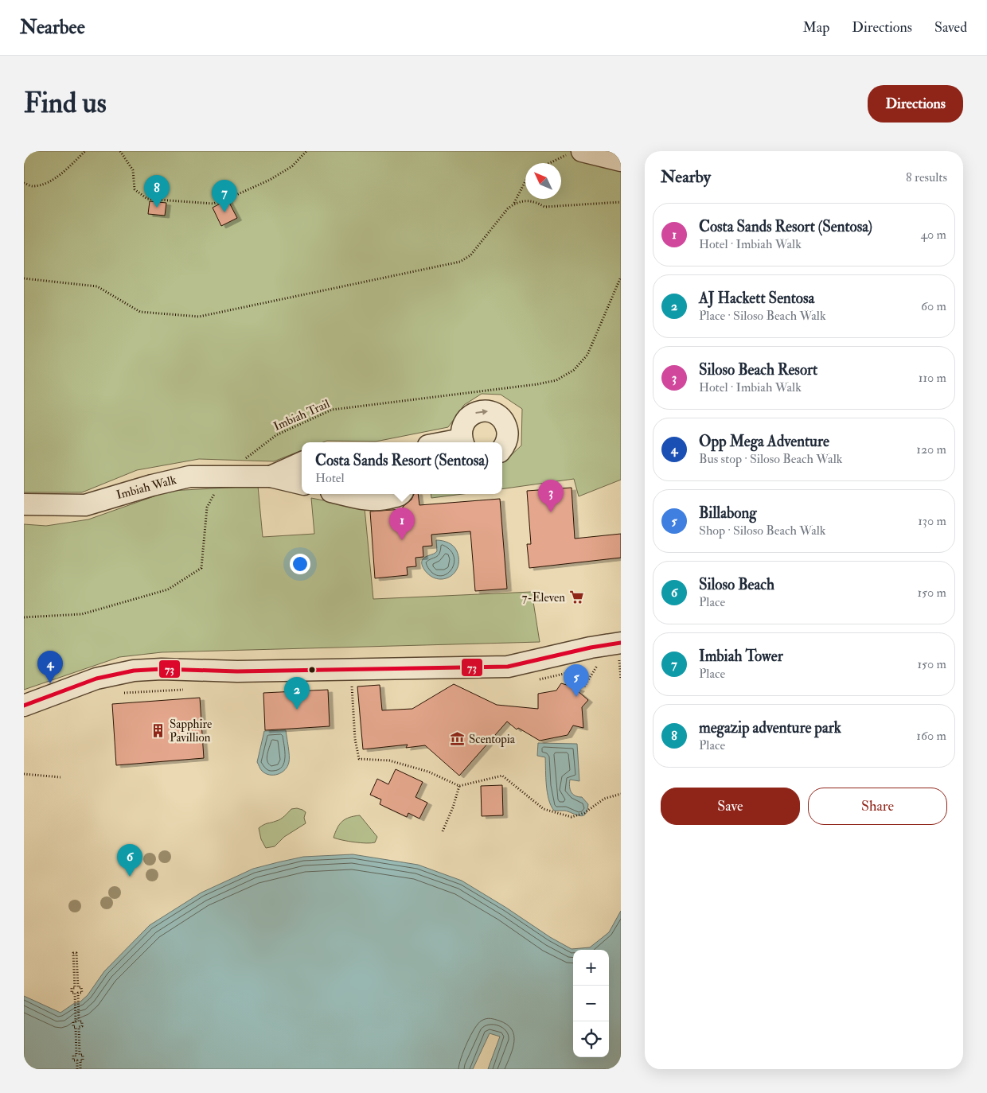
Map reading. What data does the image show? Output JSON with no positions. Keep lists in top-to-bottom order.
{
  "streets": {
    "street": ["Imbiah Walk"],
    "path": ["Imbiah Trail"]
  },
  "places": {
    "supermarket": ["7-Eleven"],
    "building": ["Sapphire Pavillion"],
    "museum": ["Scentopia"]
  },
  "lines": ["transit line 73"],
  "north": "top left",
  "page": {
    "header": "Nearbee",
    "nav": ["Map", "Directions", "Saved"],
    "buttons": [
      "Directions",
      ["Save", "Share"]
    ],
    "title": "Find us",
    "heading": ["Nearby", "8 results"],
    "pins": [
      "8",
      "7",
      "3",
      "1",
      "4",
      "5",
      "2",
      "6"
    ],
    "list": [
      {
        "mark": "1",
        "name": "Costa Sands Resort (Sentosa)",
        "note": "Hotel · Imbiah Walk",
        "value": "40 m"
      },
      {
        "mark": "2",
        "name": "AJ Hackett Sentosa",
        "note": "Place · Siloso Beach Walk",
        "value": "60 m"
      },
      {
        "mark": "3",
        "name": "Siloso Beach Resort",
        "note": "Hotel · Imbiah Walk",
        "value": "110 m"
      },
      {
        "mark": "4",
        "name": "Opp Mega Adventure",
        "note": "Bus stop · Siloso Beach Walk",
        "value": "120 m"
      },
      {
        "mark": "5",
        "name": "Billabong",
        "note": "Shop · Siloso Beach Walk",
        "value": "130 m"
      },
      {
        "mark": "6",
        "name": "Siloso Beach",
        "note": "Place",
        "value": "150 m"
      },
      {
        "mark": "7",
        "name": "Imbiah Tower",
        "note": "Place",
        "value": "150 m"
      },
      {
        "mark": "8",
        "name": "megazip adventure park",
        "note": "Place",
        "value": "160 m"
      }
    ],
    "popup": ["Costa Sands Resort (Sentosa)", "Hotel"],
    "map_buttons": ["+", "−"]
  }
}
